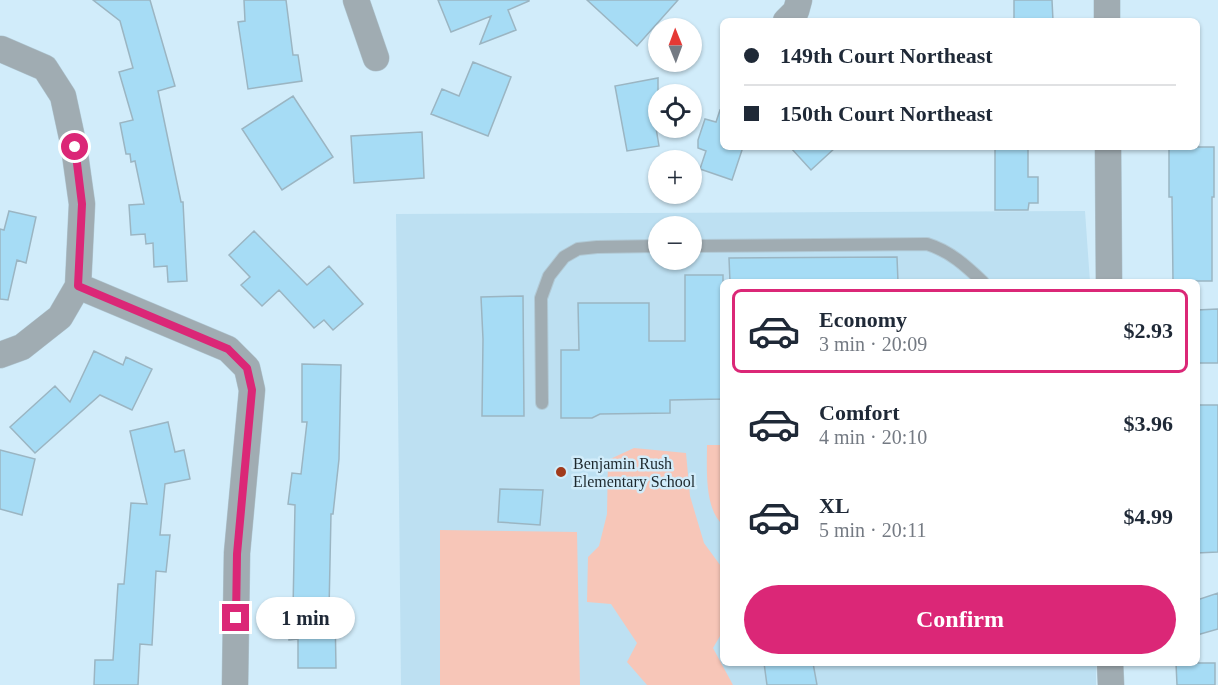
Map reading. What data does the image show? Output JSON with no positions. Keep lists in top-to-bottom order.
{
  "places": ["Benjamin Rush Elementary School"],
  "north": "top",
  "page": {
    "map_buttons": ["+", "−"],
    "banner": ["149th Court Northeast", "150th Court Northeast"],
    "list": [
      {
        "name": "Economy",
        "note": "3 min · 20:09",
        "value": "$2.93"
      },
      {
        "name": "Comfort",
        "note": "4 min · 20:10",
        "value": "$3.96"
      },
      {
        "name": "XL",
        "note": "5 min · 20:11",
        "value": "$4.99"
      }
    ],
    "buttons": "Confirm",
    "bubble": "1 min"
  }
}
